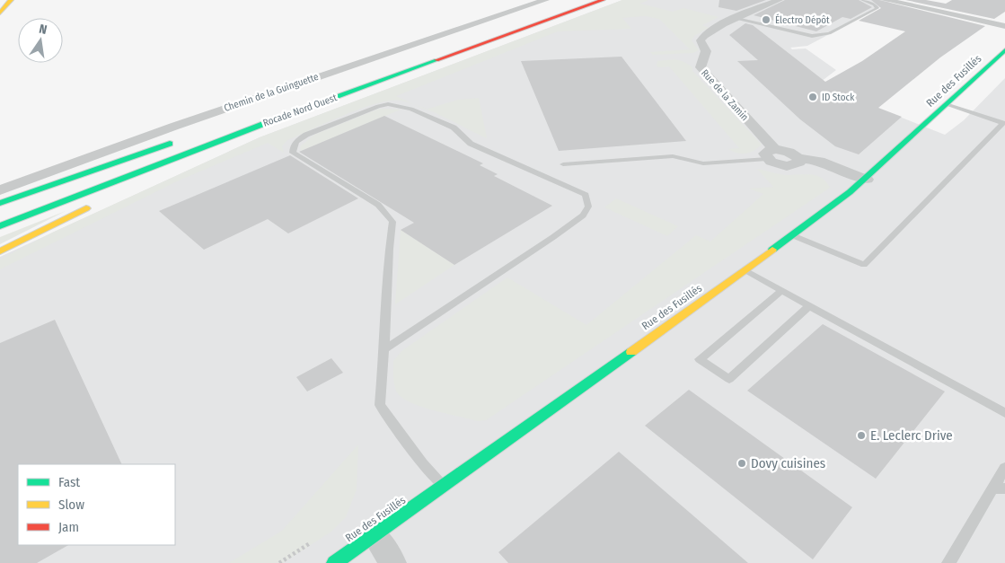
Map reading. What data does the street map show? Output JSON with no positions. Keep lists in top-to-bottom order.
{
  "streets": {
    "main road": ["Rue des Fusillés", "Rocade Nord Ouest"],
    "street": ["Chemin de la Guinguette", "Rue de la Zamin"]
  },
  "crossings": [
    ["Rue des Fusillés", "Rue de la Zamin"]
  ],
  "places": [
    "Électro Dépôt",
    "ID Stock",
    "E. Leclerc Drive",
    "Dovy cuisines"
  ],
  "legend": ["Fast", "Slow", "Jam"],
  "north": "top"
}
